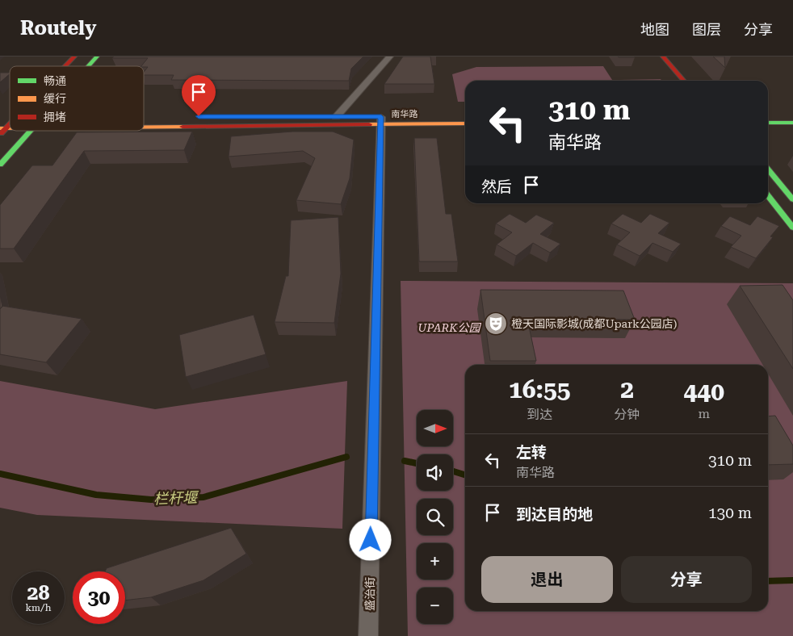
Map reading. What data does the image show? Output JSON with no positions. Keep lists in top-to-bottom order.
{
  "streets": {
    "main road": ["南华路"],
    "street": ["盛治街"]
  },
  "crossings": [
    ["南华路", "盛治街"]
  ],
  "water": ["栏杆堰"],
  "parks": ["UPARK公园"],
  "places": {
    "theatre": ["橙天国际影城(成都Upark公园店)"]
  },
  "legend": ["畅通", "缓行", "拥堵"],
  "north": "right",
  "page": {
    "header": "Routely",
    "nav": ["地图", "图层", "分享"],
    "turn": ["310 m", "南华路"],
    "then": "然后",
    "eta": [
      "16:55",
      "到达",
      "2",
      "分钟",
      "440",
      "m"
    ],
    "map_buttons": ["+", "−"],
    "list": [
      {
        "name": "左转",
        "note": "南华路",
        "value": "310 m"
      },
      {
        "name": "到达目的地",
        "value": "130 m"
      }
    ],
    "buttons": ["退出", "分享"],
    "speed": "28 km/h",
    "limit": "30"
  }
}
